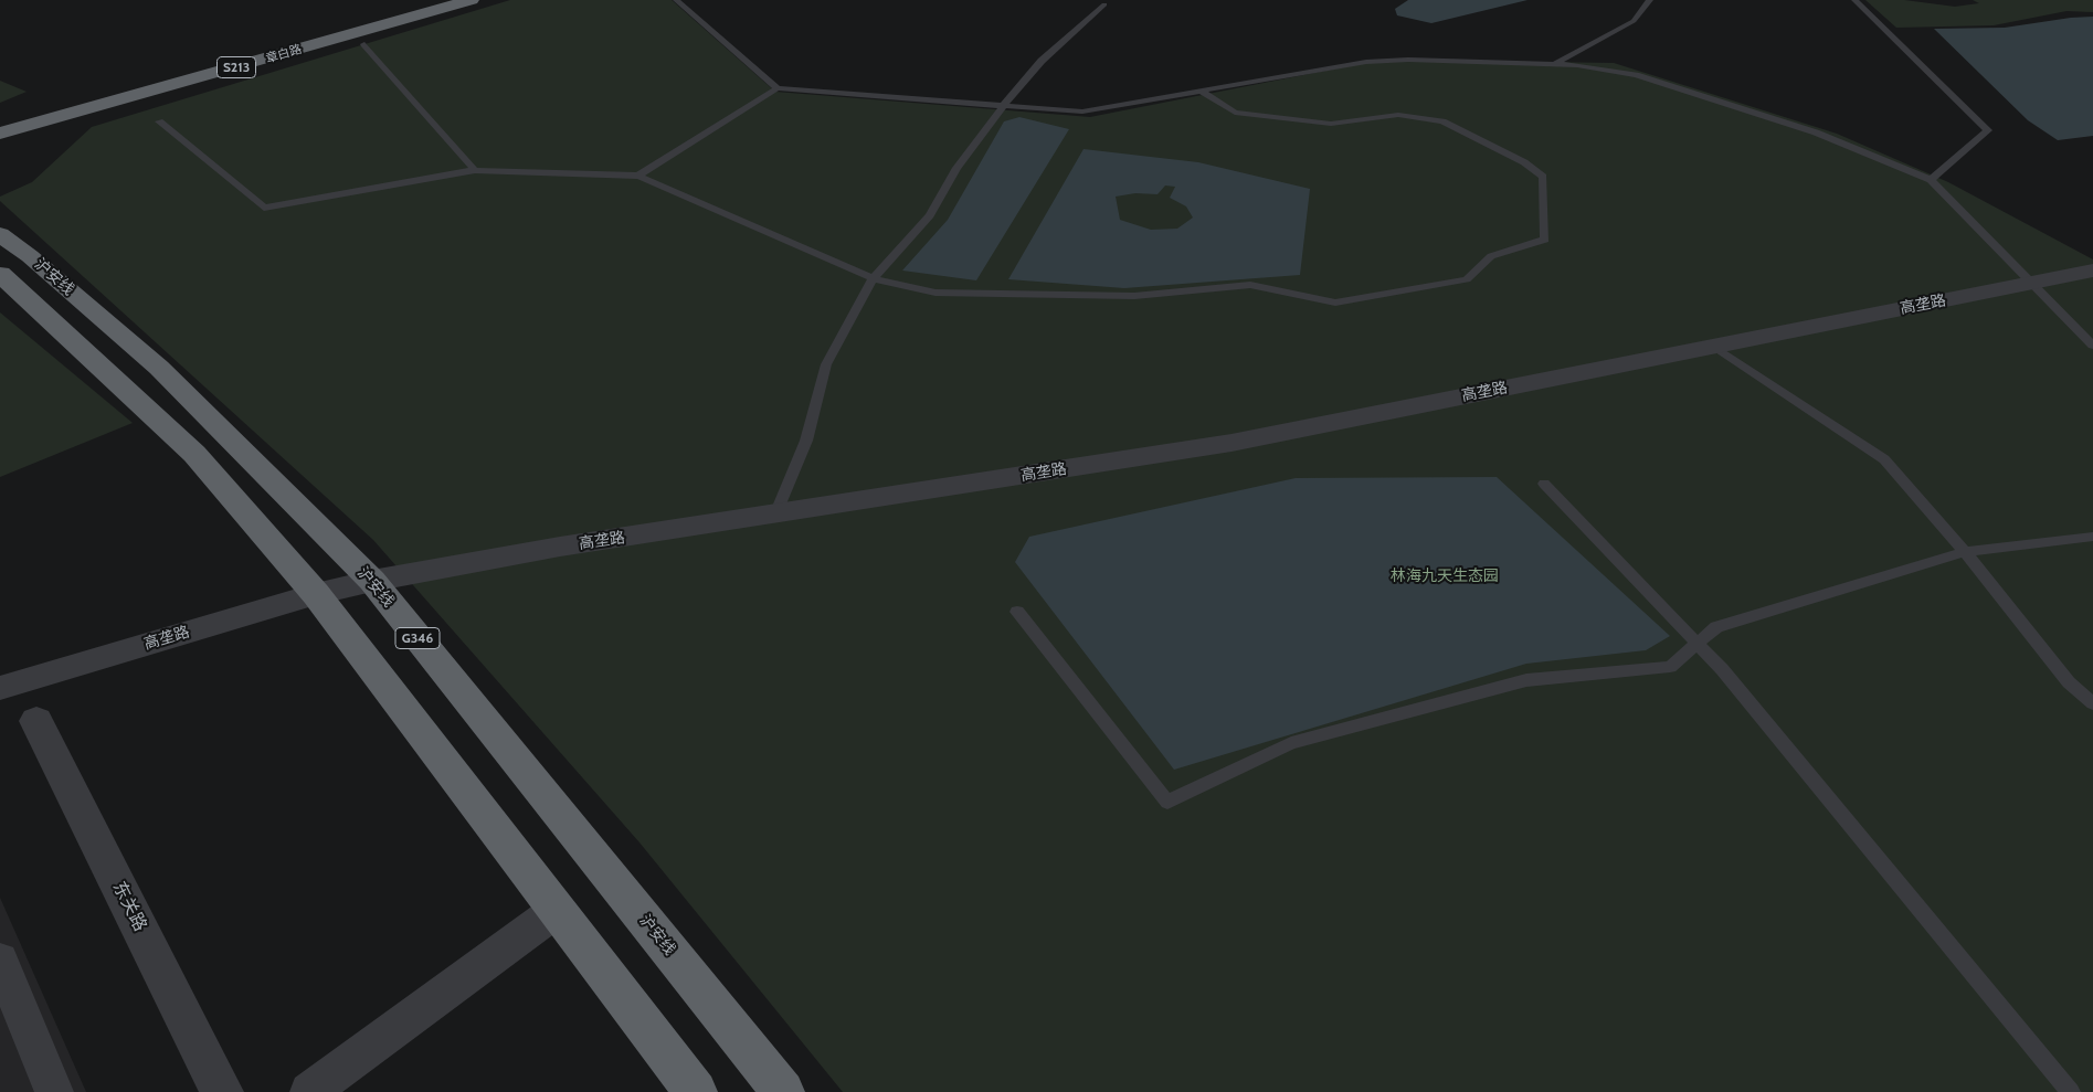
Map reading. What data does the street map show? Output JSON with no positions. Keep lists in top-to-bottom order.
{
  "streets": {
    "highway": [
      "章白路",
      "S213",
      "沪安线",
      "G346"
    ],
    "street": ["高垄路", "东关路"]
  },
  "crossings": [
    ["沪安线", "高垄路"]
  ],
  "parks": ["林海九天生态园"]
}
